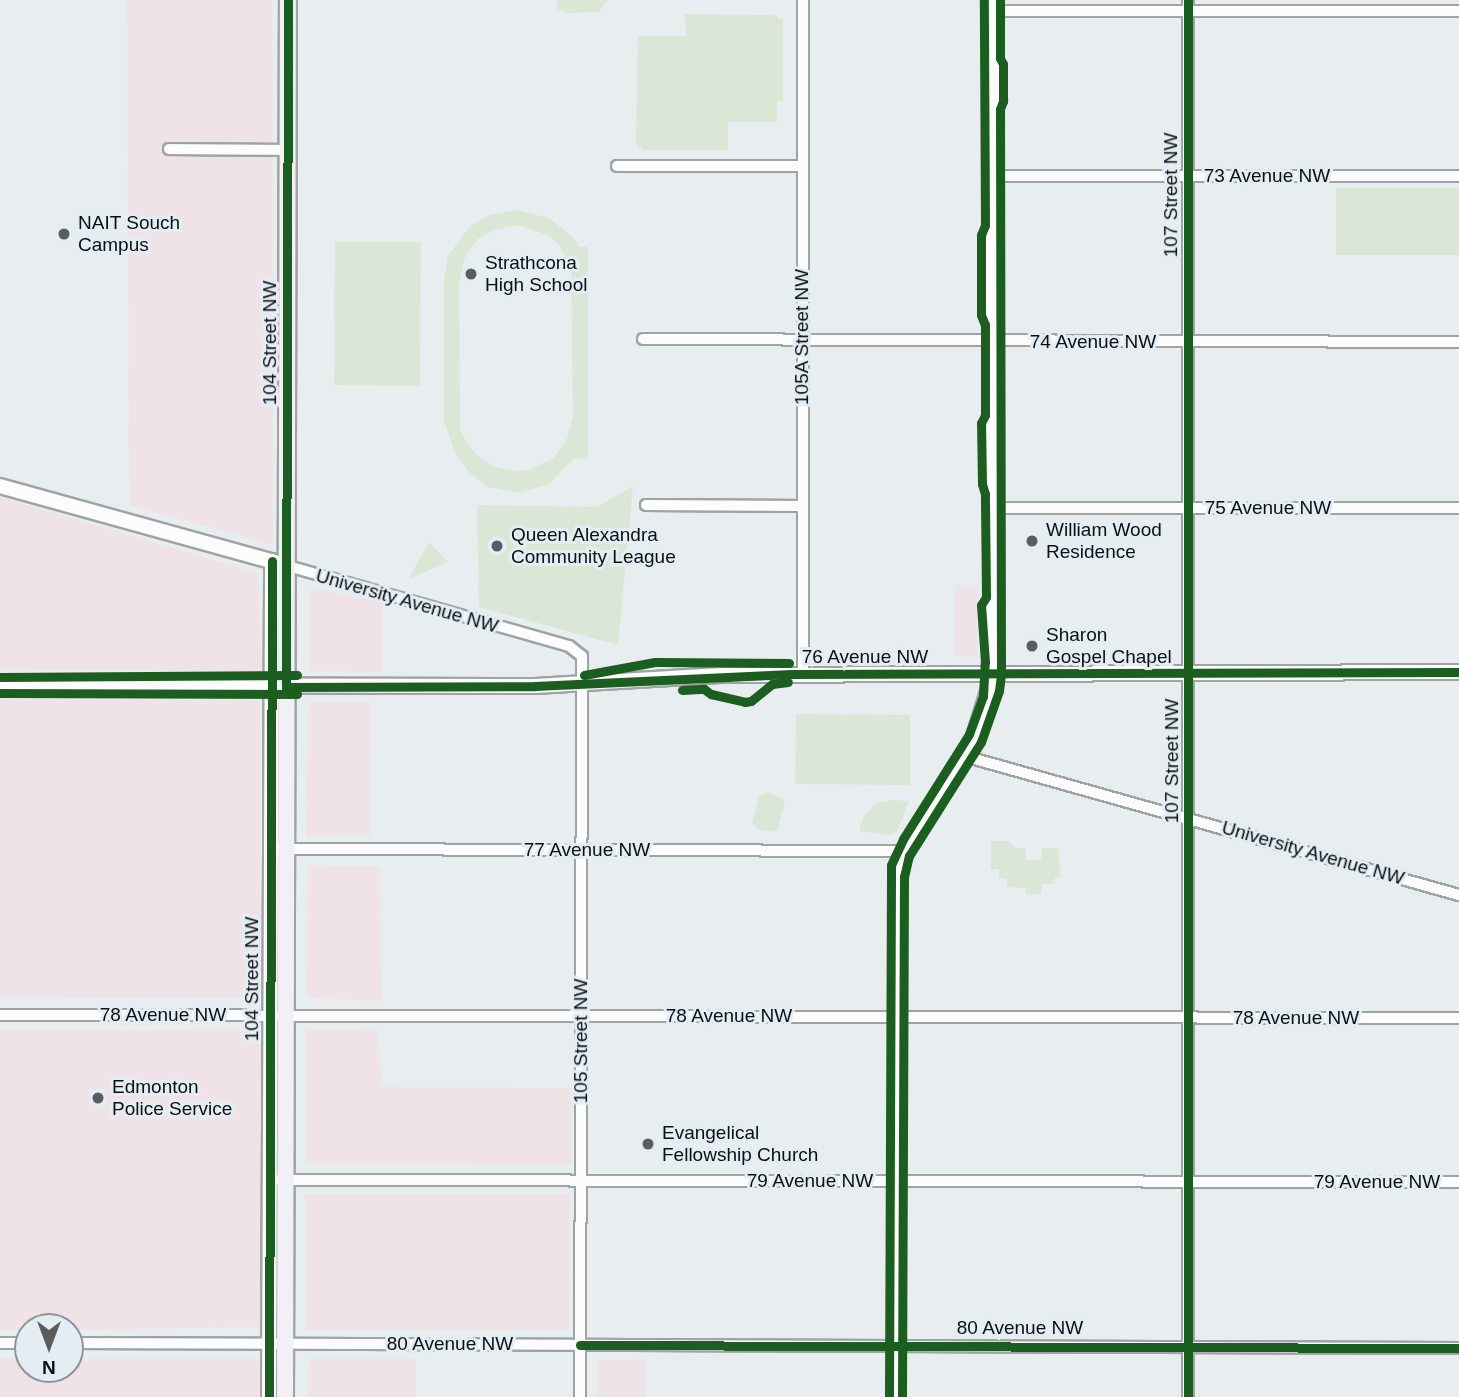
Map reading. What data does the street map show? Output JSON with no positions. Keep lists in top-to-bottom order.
{
  "streets": {
    "main road": ["104 Street NW"],
    "street": [
      "73 Avenue NW",
      "107 Street NW",
      "105A Street NW",
      "74 Avenue NW",
      "75 Avenue NW",
      "University Avenue NW",
      "76 Avenue NW",
      "77 Avenue NW",
      "78 Avenue NW",
      "105 Street NW",
      "79 Avenue NW",
      "80 Avenue NW"
    ]
  },
  "crossings": [
    ["73 Avenue NW", "107 Street NW"],
    ["107 Street NW", "74 Avenue NW"],
    ["107 Street NW", "75 Avenue NW"],
    ["107 Street NW", "University Avenue NW"],
    ["107 Street NW", "76 Avenue NW"],
    ["107 Street NW", "78 Avenue NW"],
    ["107 Street NW", "79 Avenue NW"],
    ["107 Street NW", "80 Avenue NW"],
    ["105A Street NW", "74 Avenue NW"],
    ["105A Street NW", "76 Avenue NW"],
    ["104 Street NW", "University Avenue NW"],
    ["104 Street NW", "76 Avenue NW"],
    ["104 Street NW", "77 Avenue NW"],
    ["104 Street NW", "78 Avenue NW"],
    ["104 Street NW", "79 Avenue NW"],
    ["104 Street NW", "80 Avenue NW"],
    ["University Avenue NW", "76 Avenue NW"],
    ["University Avenue NW", "105 Street NW"],
    ["76 Avenue NW", "105 Street NW"],
    ["77 Avenue NW", "105 Street NW"],
    ["78 Avenue NW", "105 Street NW"],
    ["105 Street NW", "79 Avenue NW"],
    ["105 Street NW", "80 Avenue NW"]
  ],
  "places": [
    "NAIT Souch Campus",
    "Strathcona High School",
    "William Wood Residence",
    "Queen Alexandra Community League",
    "Sharon Gospel Chapel",
    "Edmonton Police Service",
    "Evangelical Fellowship Church"
  ],
  "north": "bottom"
}
